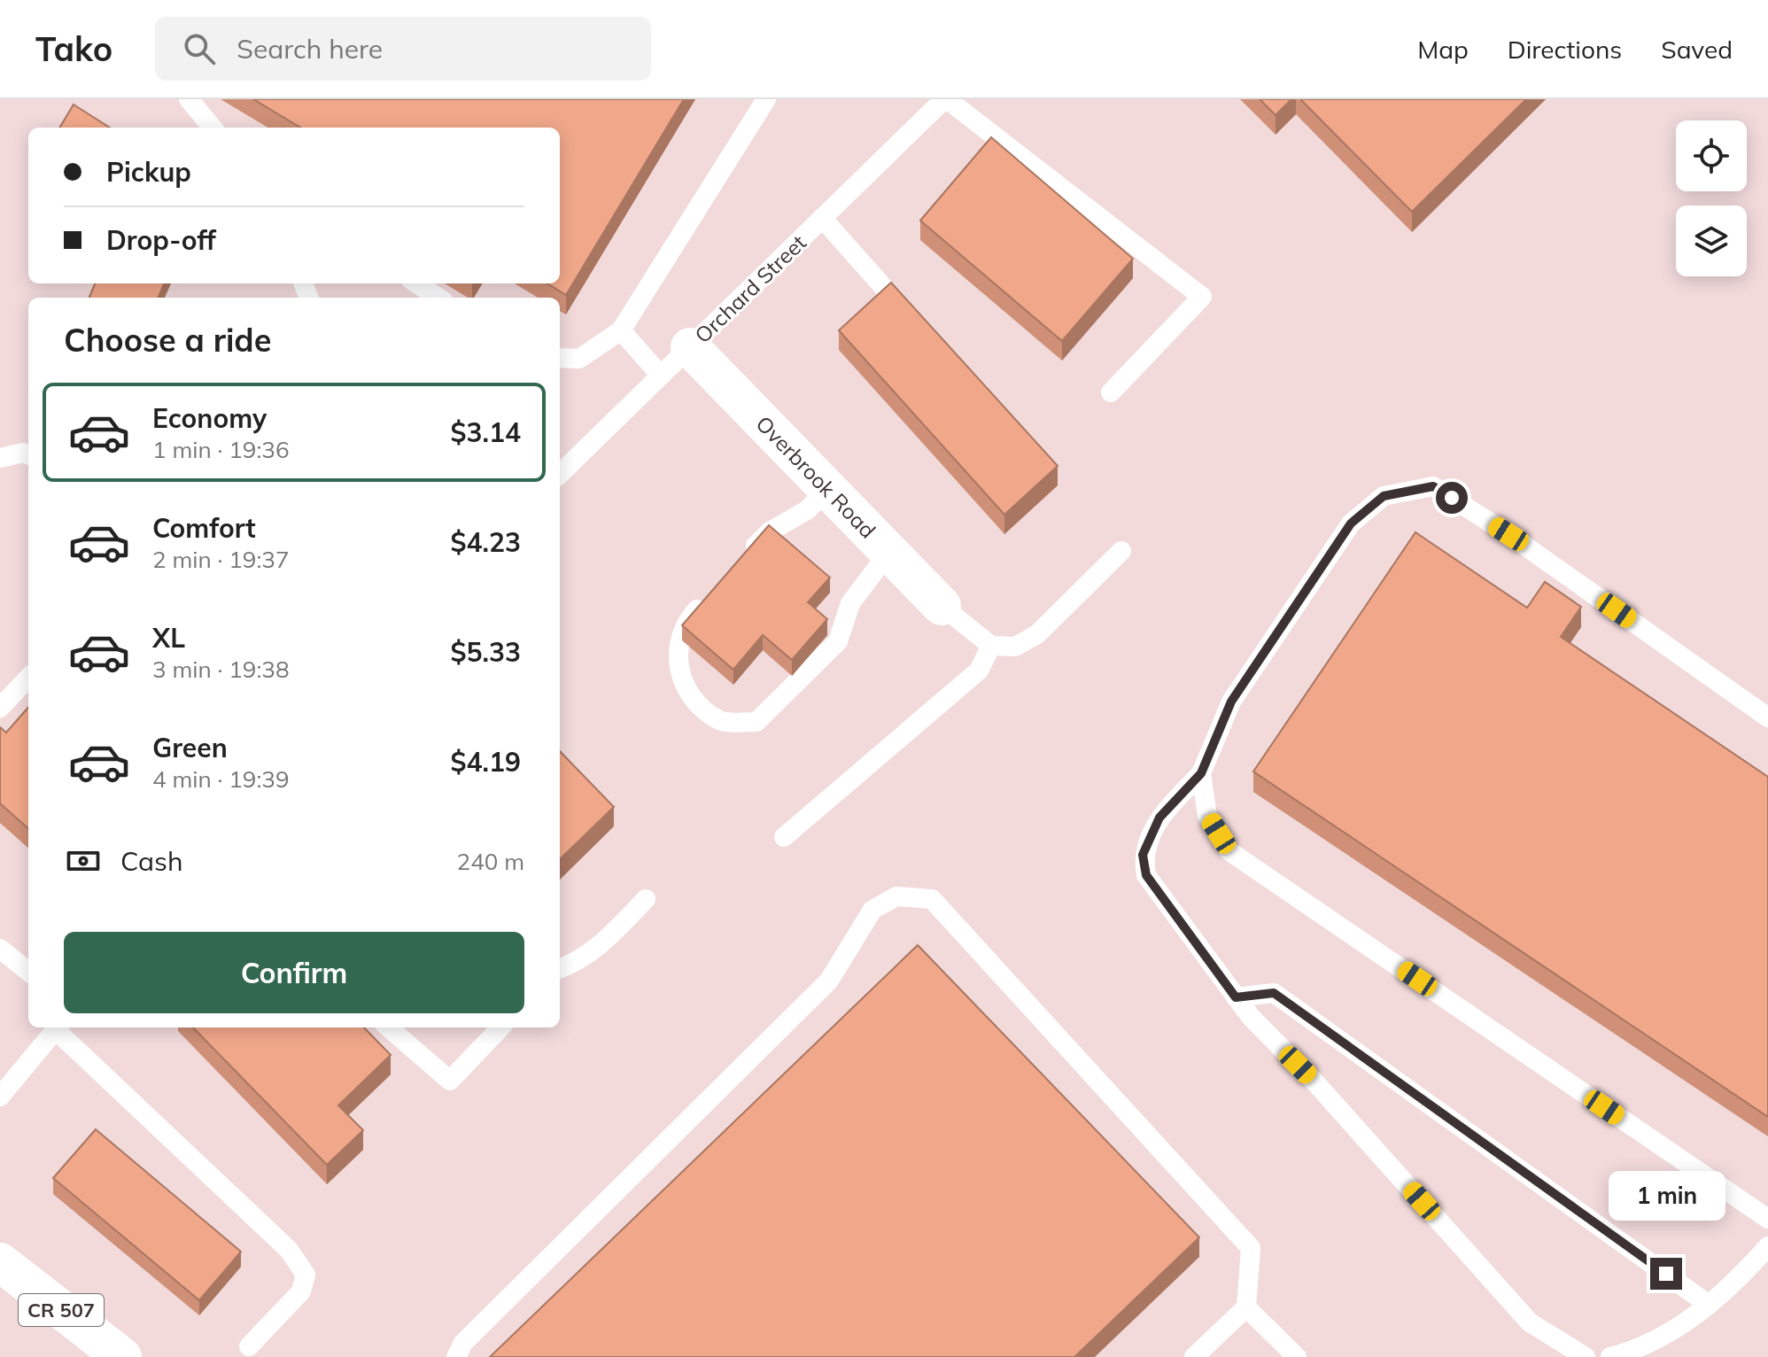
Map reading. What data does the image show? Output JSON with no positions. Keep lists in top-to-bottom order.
{
  "streets": {
    "street": ["Overbrook Road", "CR 507"],
    "lane": ["Orchard Street"]
  },
  "crossings": [
    ["Orchard Street", "Overbrook Road"]
  ],
  "page": {
    "header": "Tako",
    "search": "Search here",
    "nav": ["Map", "Directions", "Saved"],
    "banner": ["Pickup", "Drop-off"],
    "heading": "Choose a ride",
    "list": [
      {
        "name": "Economy",
        "note": "1 min · 19:36",
        "value": "$3.14"
      },
      {
        "name": "Comfort",
        "note": "2 min · 19:37",
        "value": "$4.23"
      },
      {
        "name": "XL",
        "note": "3 min · 19:38",
        "value": "$5.33"
      },
      {
        "name": "Green",
        "note": "4 min · 19:39",
        "value": "$4.19"
      }
    ],
    "pay": ["Cash", "240 m"],
    "buttons": "Confirm",
    "bubble": "1 min"
  }
}
